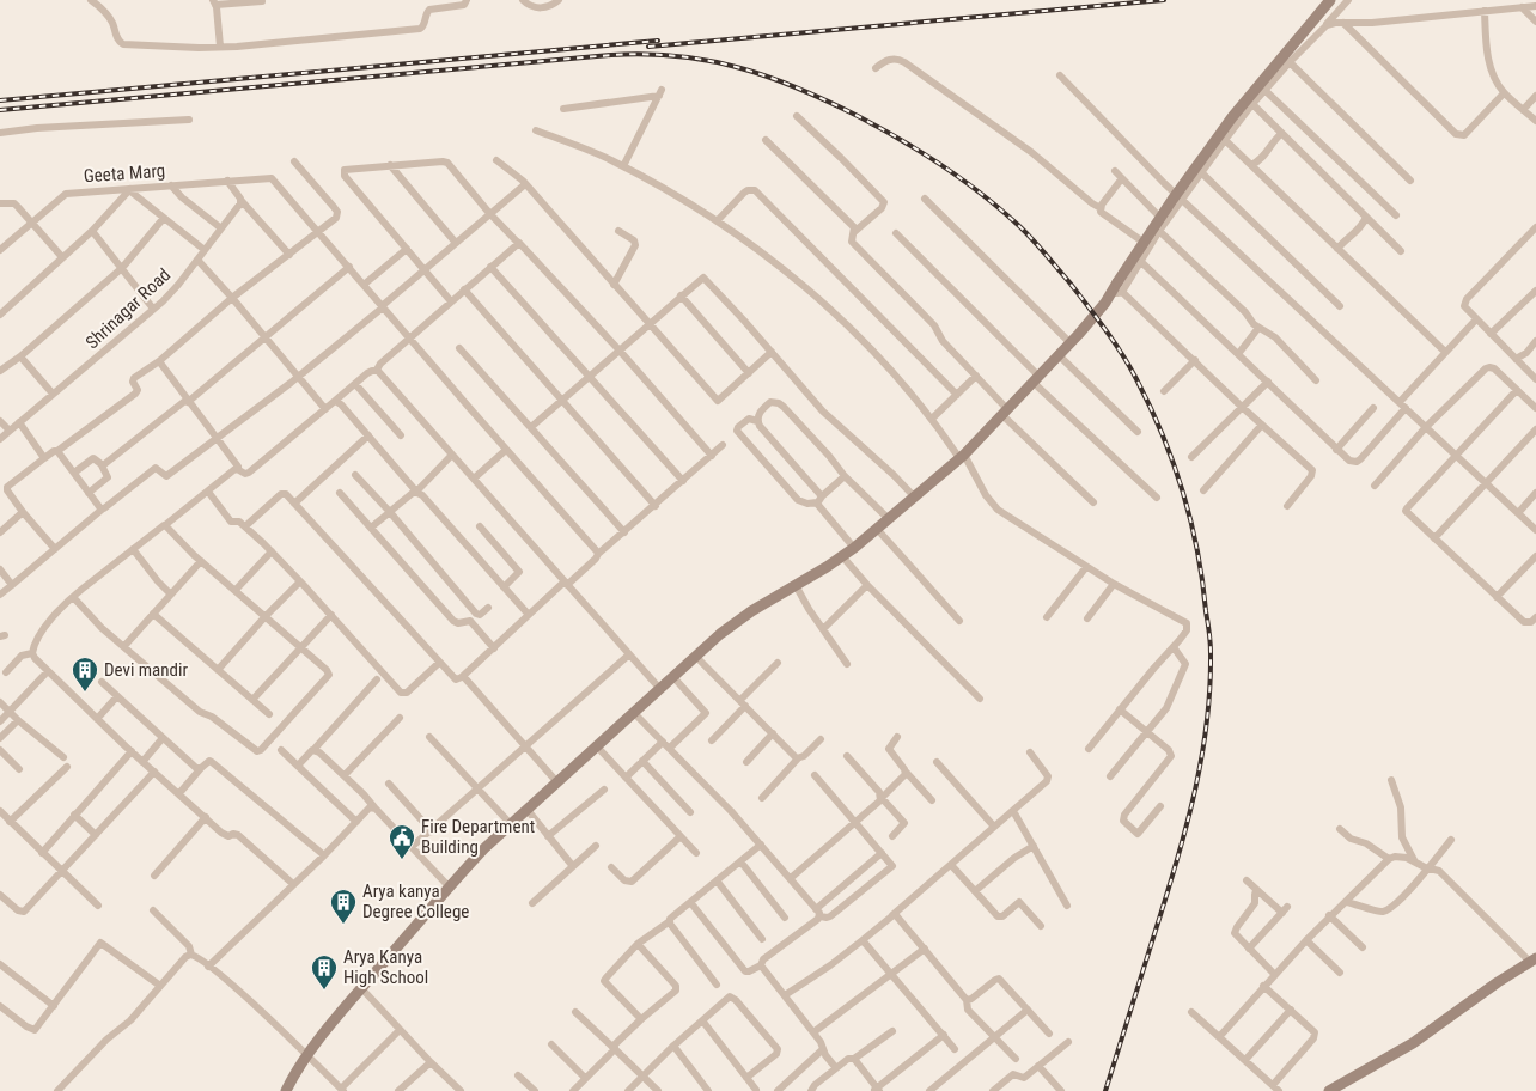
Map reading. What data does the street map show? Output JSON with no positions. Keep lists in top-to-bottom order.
{
  "streets": {
    "street": ["Geeta Marg", "Shrinagar Road"]
  },
  "places": {
    "building": ["Devi mandir", "Arya kanya Degree College", "Arya Kanya High School"],
    "public building": ["Fire Department Building"]
  }
}
